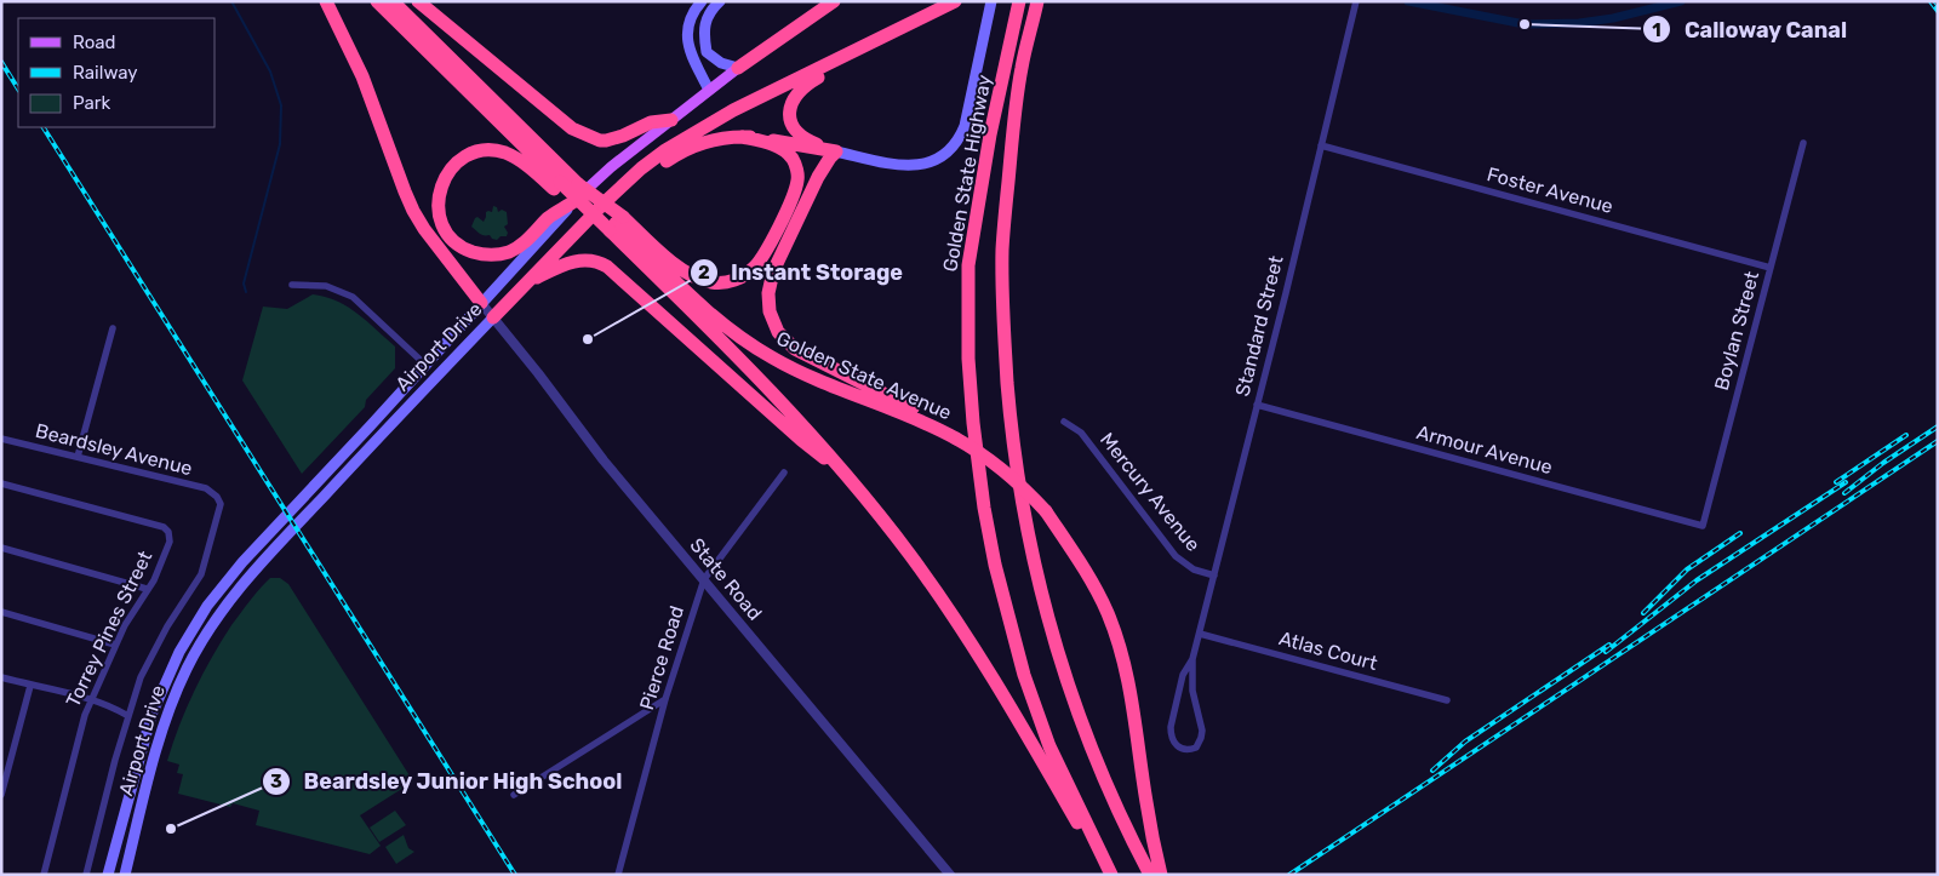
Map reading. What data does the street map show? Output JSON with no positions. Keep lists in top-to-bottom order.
{
  "streets": {
    "highway": ["Golden State Highway", "Airport Drive", "Golden State Avenue"],
    "street": [
      "Foster Avenue",
      "Standard Street",
      "Boylan Street",
      "Beardsley Avenue",
      "Armour Avenue",
      "Mercury Avenue",
      "State Road",
      "Torrey Pines Street",
      "Atlas Court",
      "Pierce Road"
    ]
  },
  "crossings": [
    ["Foster Avenue", "Standard Street"],
    ["Foster Avenue", "Boylan Street"],
    ["Standard Street", "Armour Avenue"],
    ["Standard Street", "Mercury Avenue"],
    ["Standard Street", "Atlas Court"],
    ["Boylan Street", "Armour Avenue"],
    ["Airport Drive", "State Road"],
    ["State Road", "Pierce Road"]
  ],
  "places": ["Calloway Canal", "Instant Storage", "Beardsley Junior High School"],
  "legend": ["Road", "Railway", "Park"]
}
